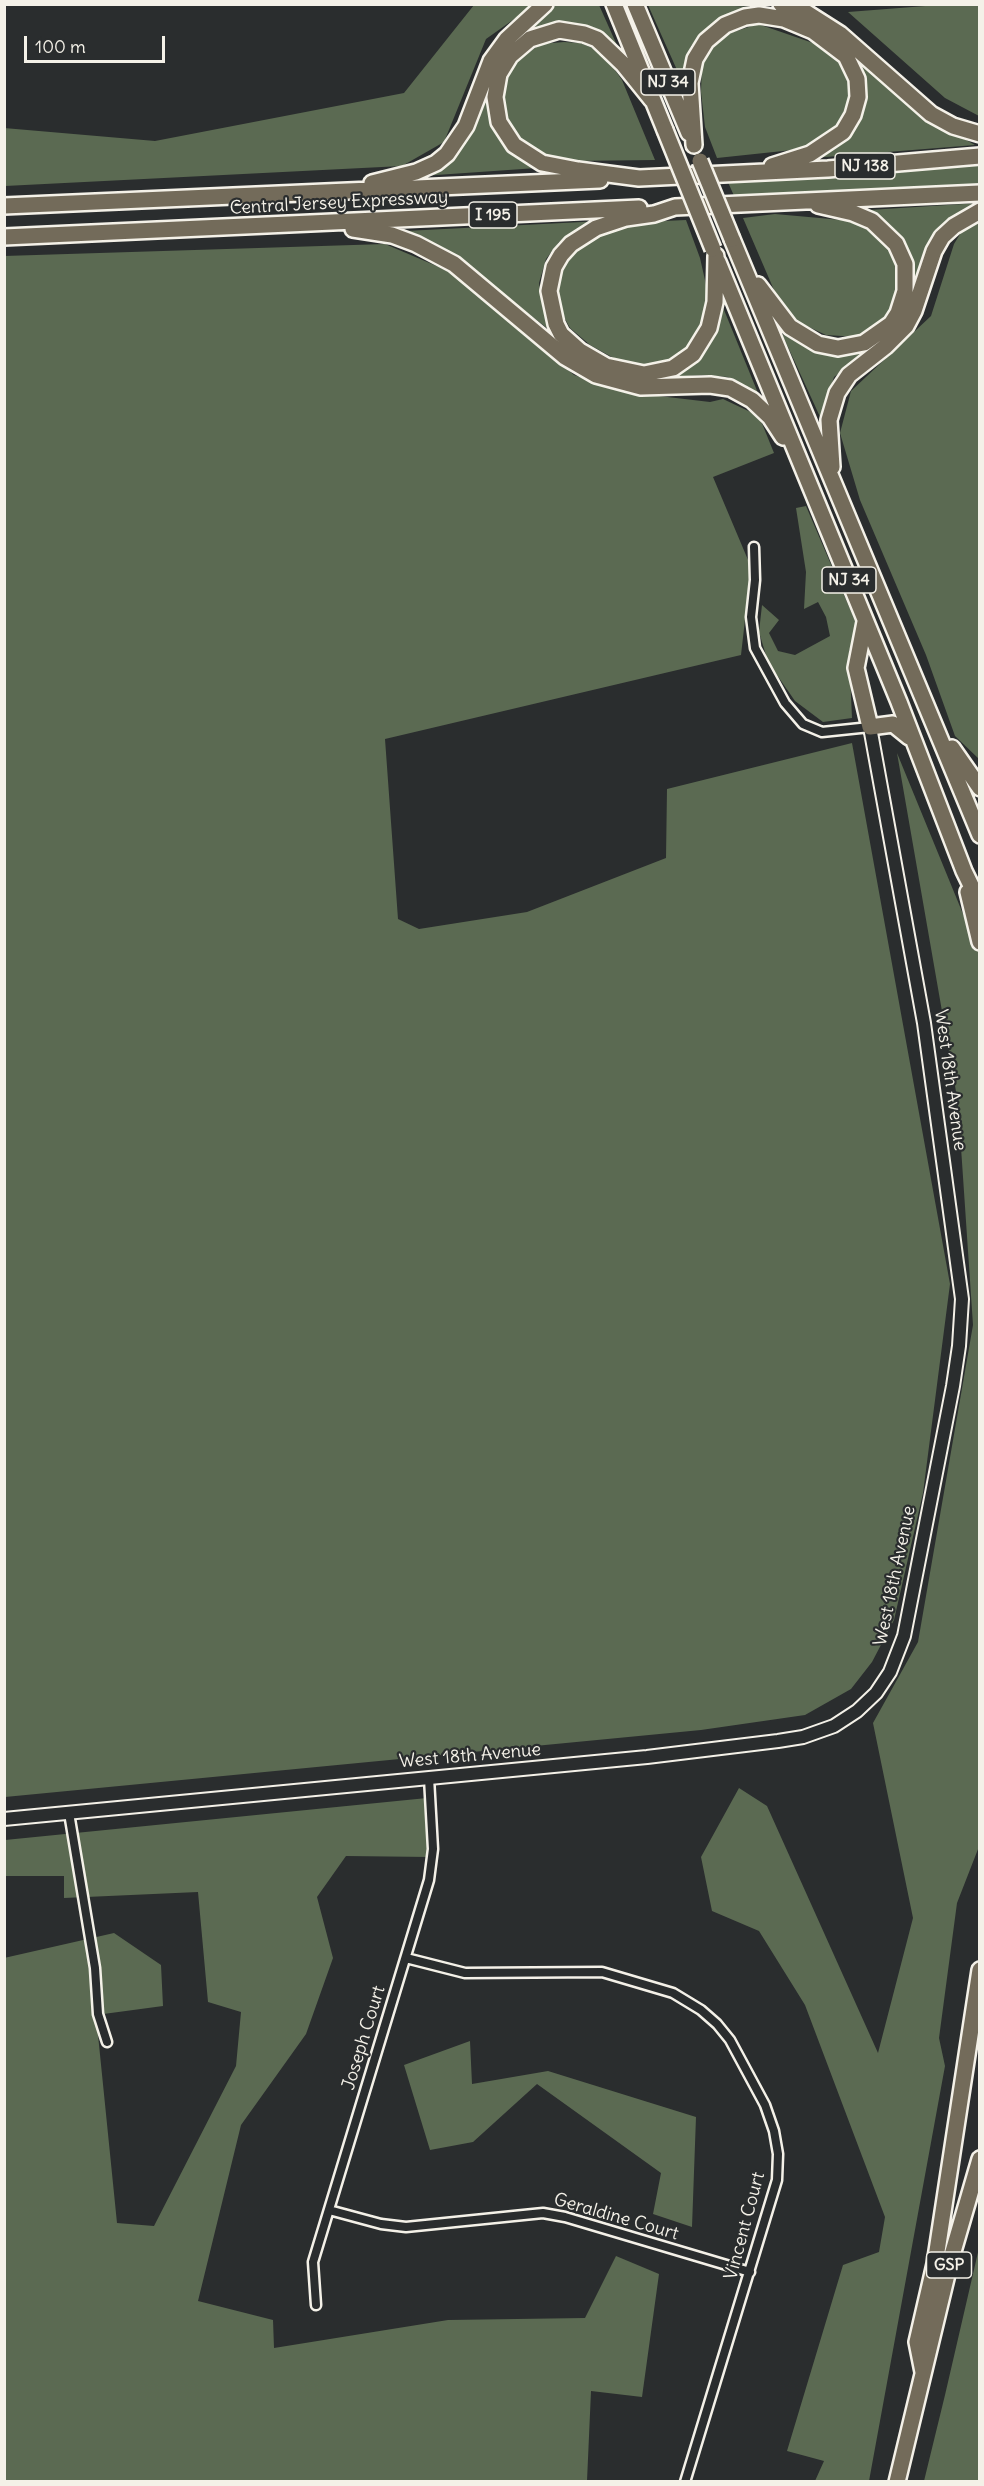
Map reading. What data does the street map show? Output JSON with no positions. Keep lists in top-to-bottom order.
{
  "streets": {
    "highway": [
      "NJ 34",
      "NJ 138",
      "Central Jersey Expressway",
      "I 195",
      "GSP"
    ],
    "street": [
      "West 18th Avenue",
      "Joseph Court",
      "Geraldine Court",
      "Vincent Court"
    ]
  },
  "crossings": [
    ["NJ 138", "Central Jersey Expressway"],
    ["West 18th Avenue", "Joseph Court"],
    ["Joseph Court", "Geraldine Court"],
    ["Joseph Court", "Vincent Court"],
    ["Geraldine Court", "Vincent Court"]
  ],
  "scale_bar": "100 m"
}
